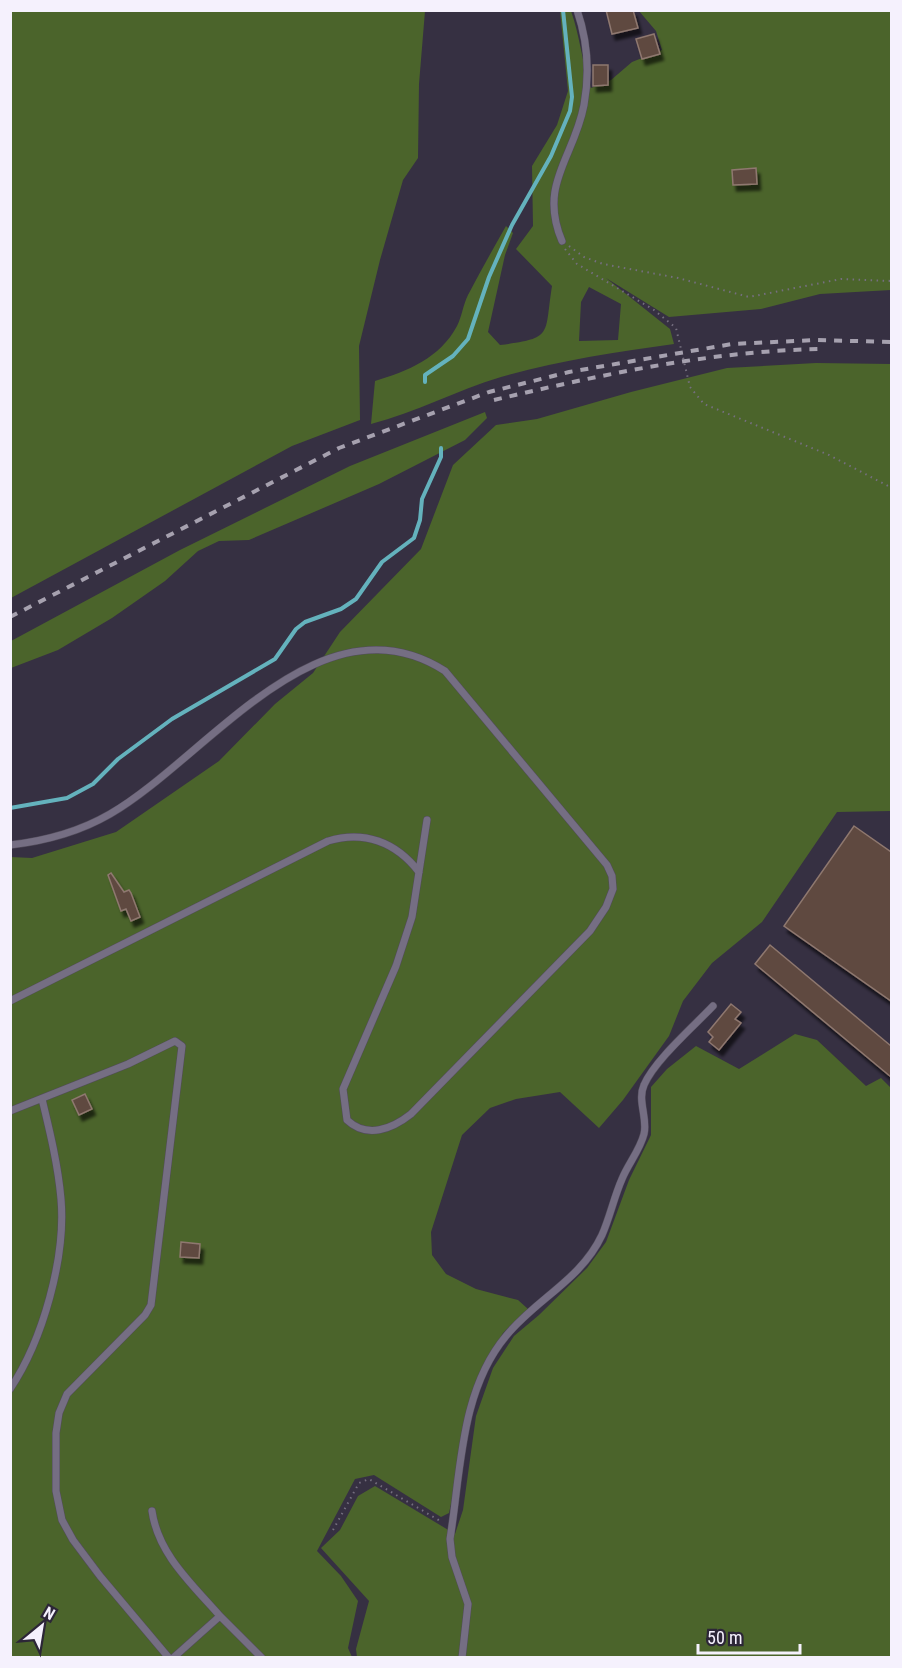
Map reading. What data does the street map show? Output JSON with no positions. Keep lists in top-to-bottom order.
{
  "scale_bar": "50 m",
  "north": "top right"
}
